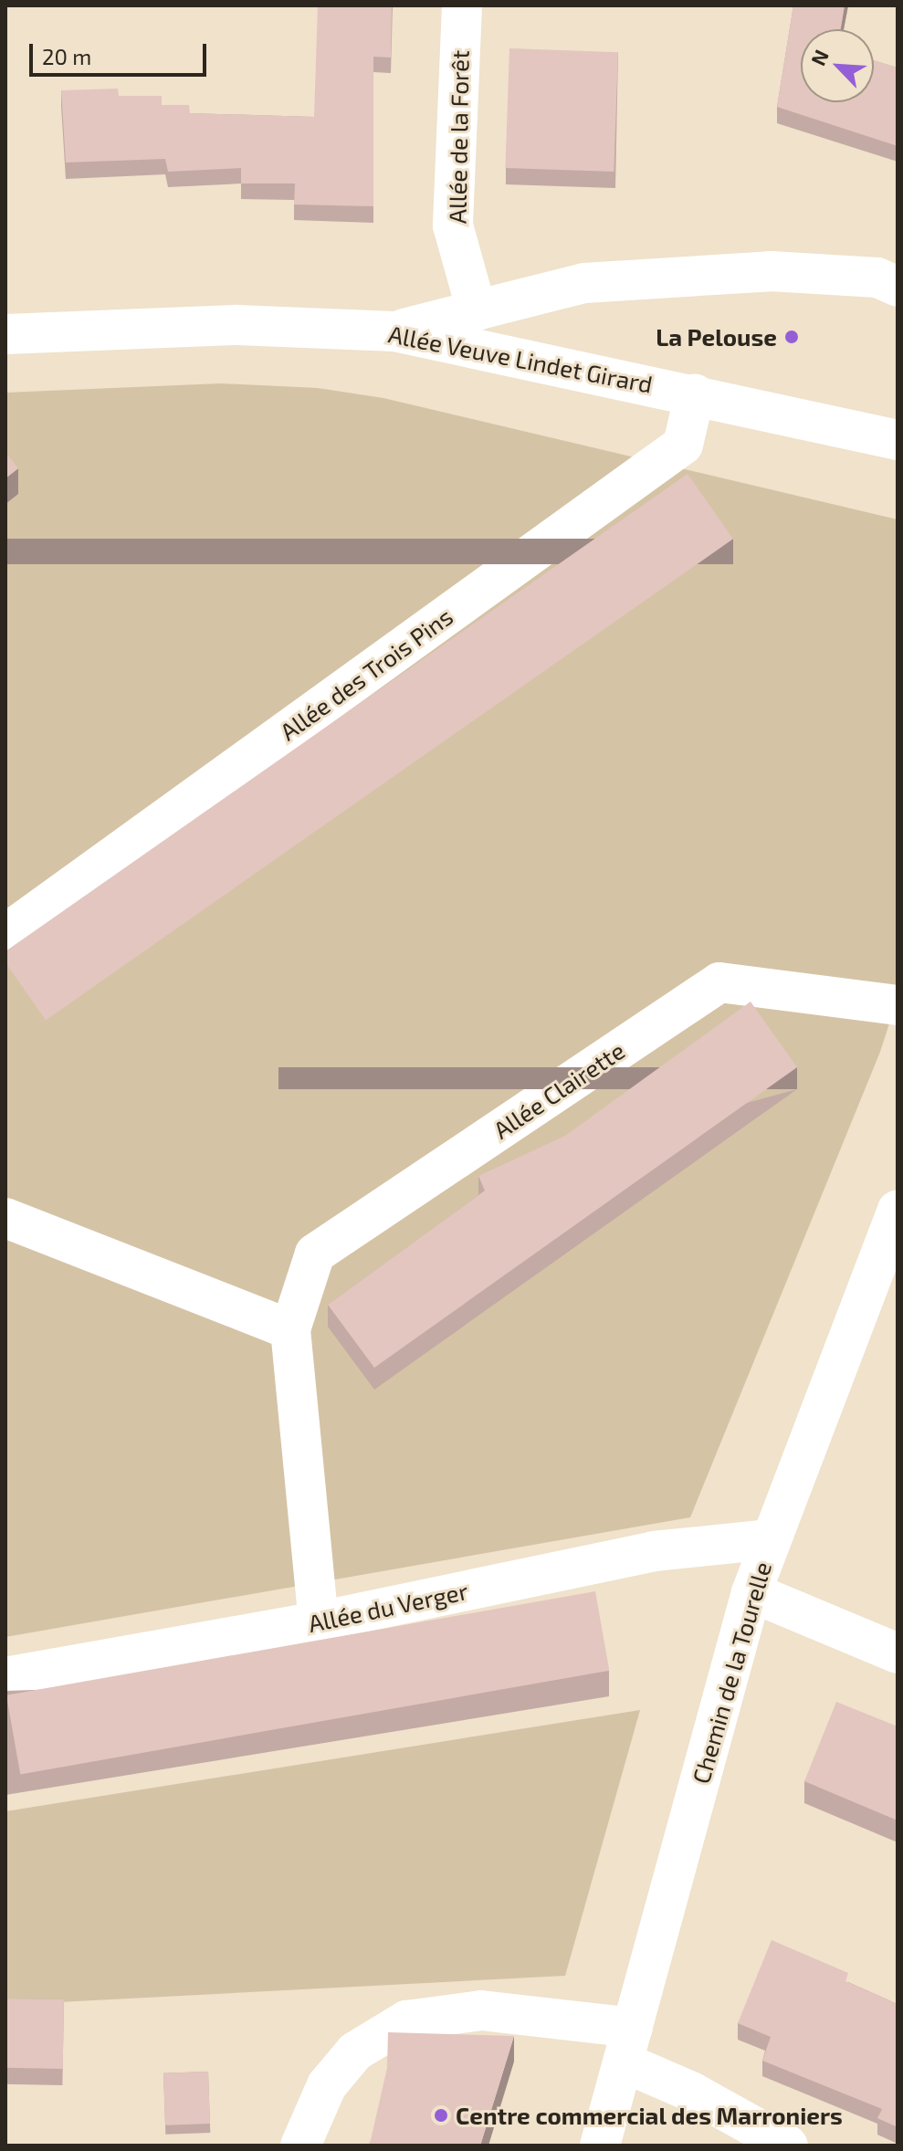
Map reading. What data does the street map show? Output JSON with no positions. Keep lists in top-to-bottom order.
{
  "streets": {
    "street": [
      "Allée de la Forêt",
      "Allée Veuve Lindet Girard",
      "Allée des Trois Pins",
      "Allée Clairette",
      "Allée du Verger",
      "Chemin de la Tourelle"
    ]
  },
  "crossings": [
    ["Allée Veuve Lindet Girard", "Allée des Trois Pins"],
    ["Allée du Verger", "Chemin de la Tourelle"]
  ],
  "places": ["La Pelouse", "Centre commercial des Marroniers"],
  "scale_bar": "20 m",
  "north": "top left"
}
